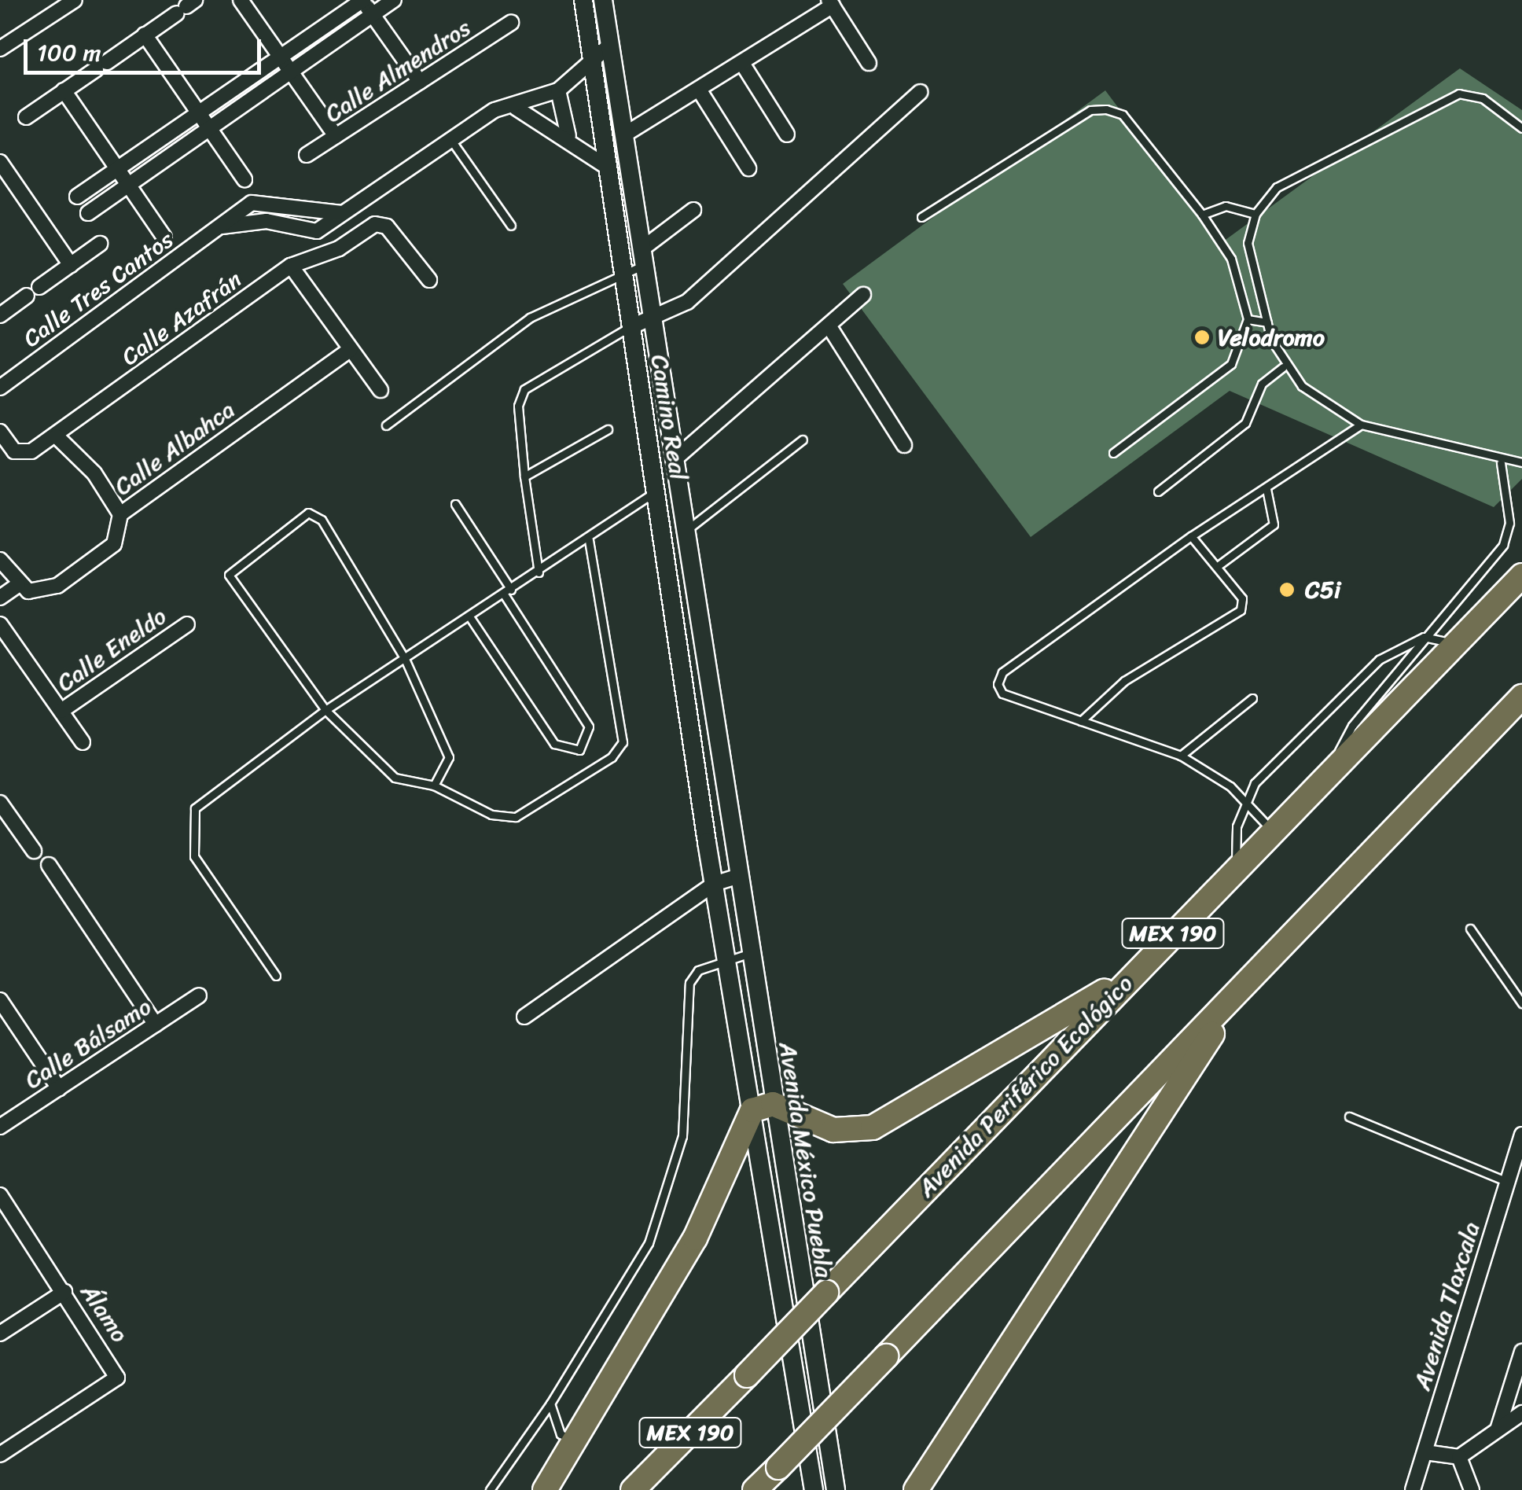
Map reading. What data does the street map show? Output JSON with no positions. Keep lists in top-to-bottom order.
{
  "streets": {
    "highway": ["MEX 190", "Avenida Periférico Ecológico"],
    "street": [
      "Calle Almendros",
      "Calle Tres Cantos",
      "Calle Azafrán",
      "Camino Real",
      "Calle Albahca",
      "Calle Eneldo",
      "Calle Bálsamo",
      "Avenida México Puebla",
      "Avenida Tlaxcala",
      "Álamo"
    ]
  },
  "crossings": [
    ["Calle Tres Cantos", "Camino Real"],
    ["Camino Real", "Avenida México Puebla"]
  ],
  "places": ["Velodromo", "C5i"],
  "scale_bar": "100 m"
}
